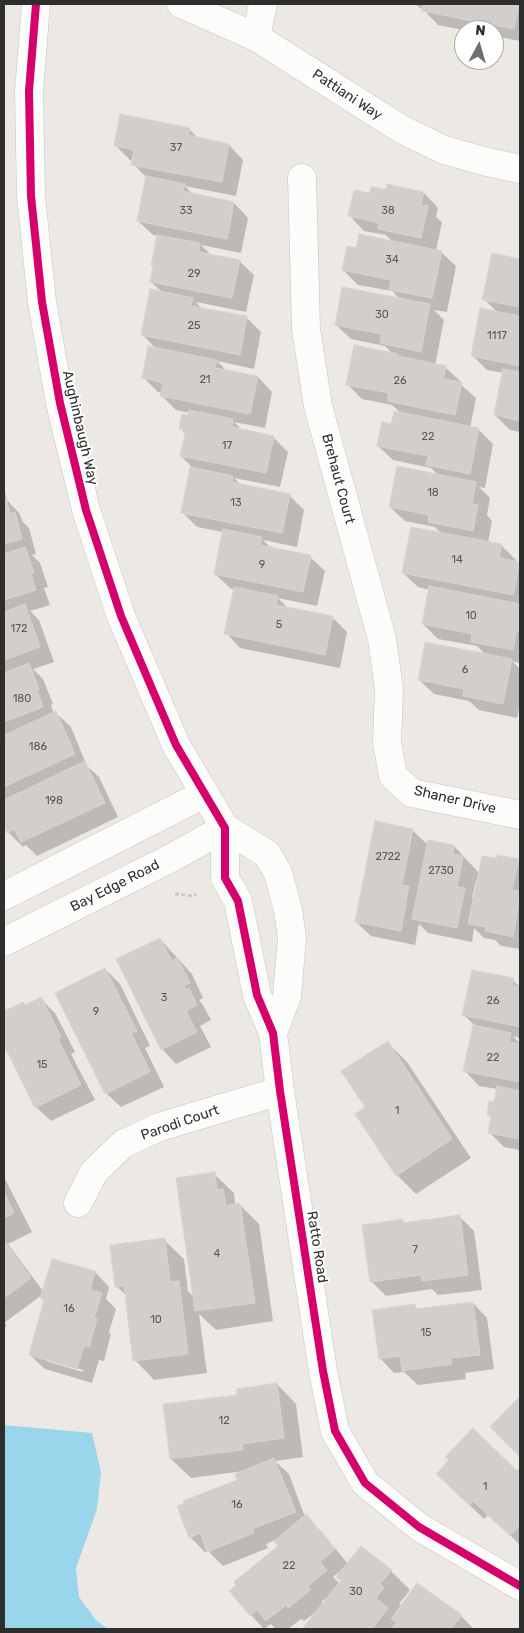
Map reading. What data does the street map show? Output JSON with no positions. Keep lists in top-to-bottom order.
{
  "streets": {
    "street": [
      "Pattiani Way",
      "Aughinbaugh Way",
      "Brehaut Court",
      "Shaner Drive",
      "Bay Edge Road",
      "Parodi Court",
      "Ratto Road"
    ]
  },
  "crossings": [
    ["Aughinbaugh Way", "Bay Edge Road"],
    ["Aughinbaugh Way", "Ratto Road"],
    ["Brehaut Court", "Shaner Drive"],
    ["Bay Edge Road", "Ratto Road"],
    ["Parodi Court", "Ratto Road"]
  ],
  "house_numbers": [
    "37",
    "33",
    "38",
    "34",
    "29",
    "30",
    "25",
    "1117",
    "21",
    "26",
    "22",
    "17",
    "18",
    "13",
    "14",
    "9",
    "10",
    "5",
    "172",
    "6",
    "180",
    "186",
    "198",
    "2722",
    "2730",
    "3",
    "26",
    "9",
    "22",
    "15",
    "1",
    "7",
    "4",
    "16",
    "10",
    "15",
    "12",
    "1",
    "16",
    "22",
    "30"
  ],
  "north": "top"
}
